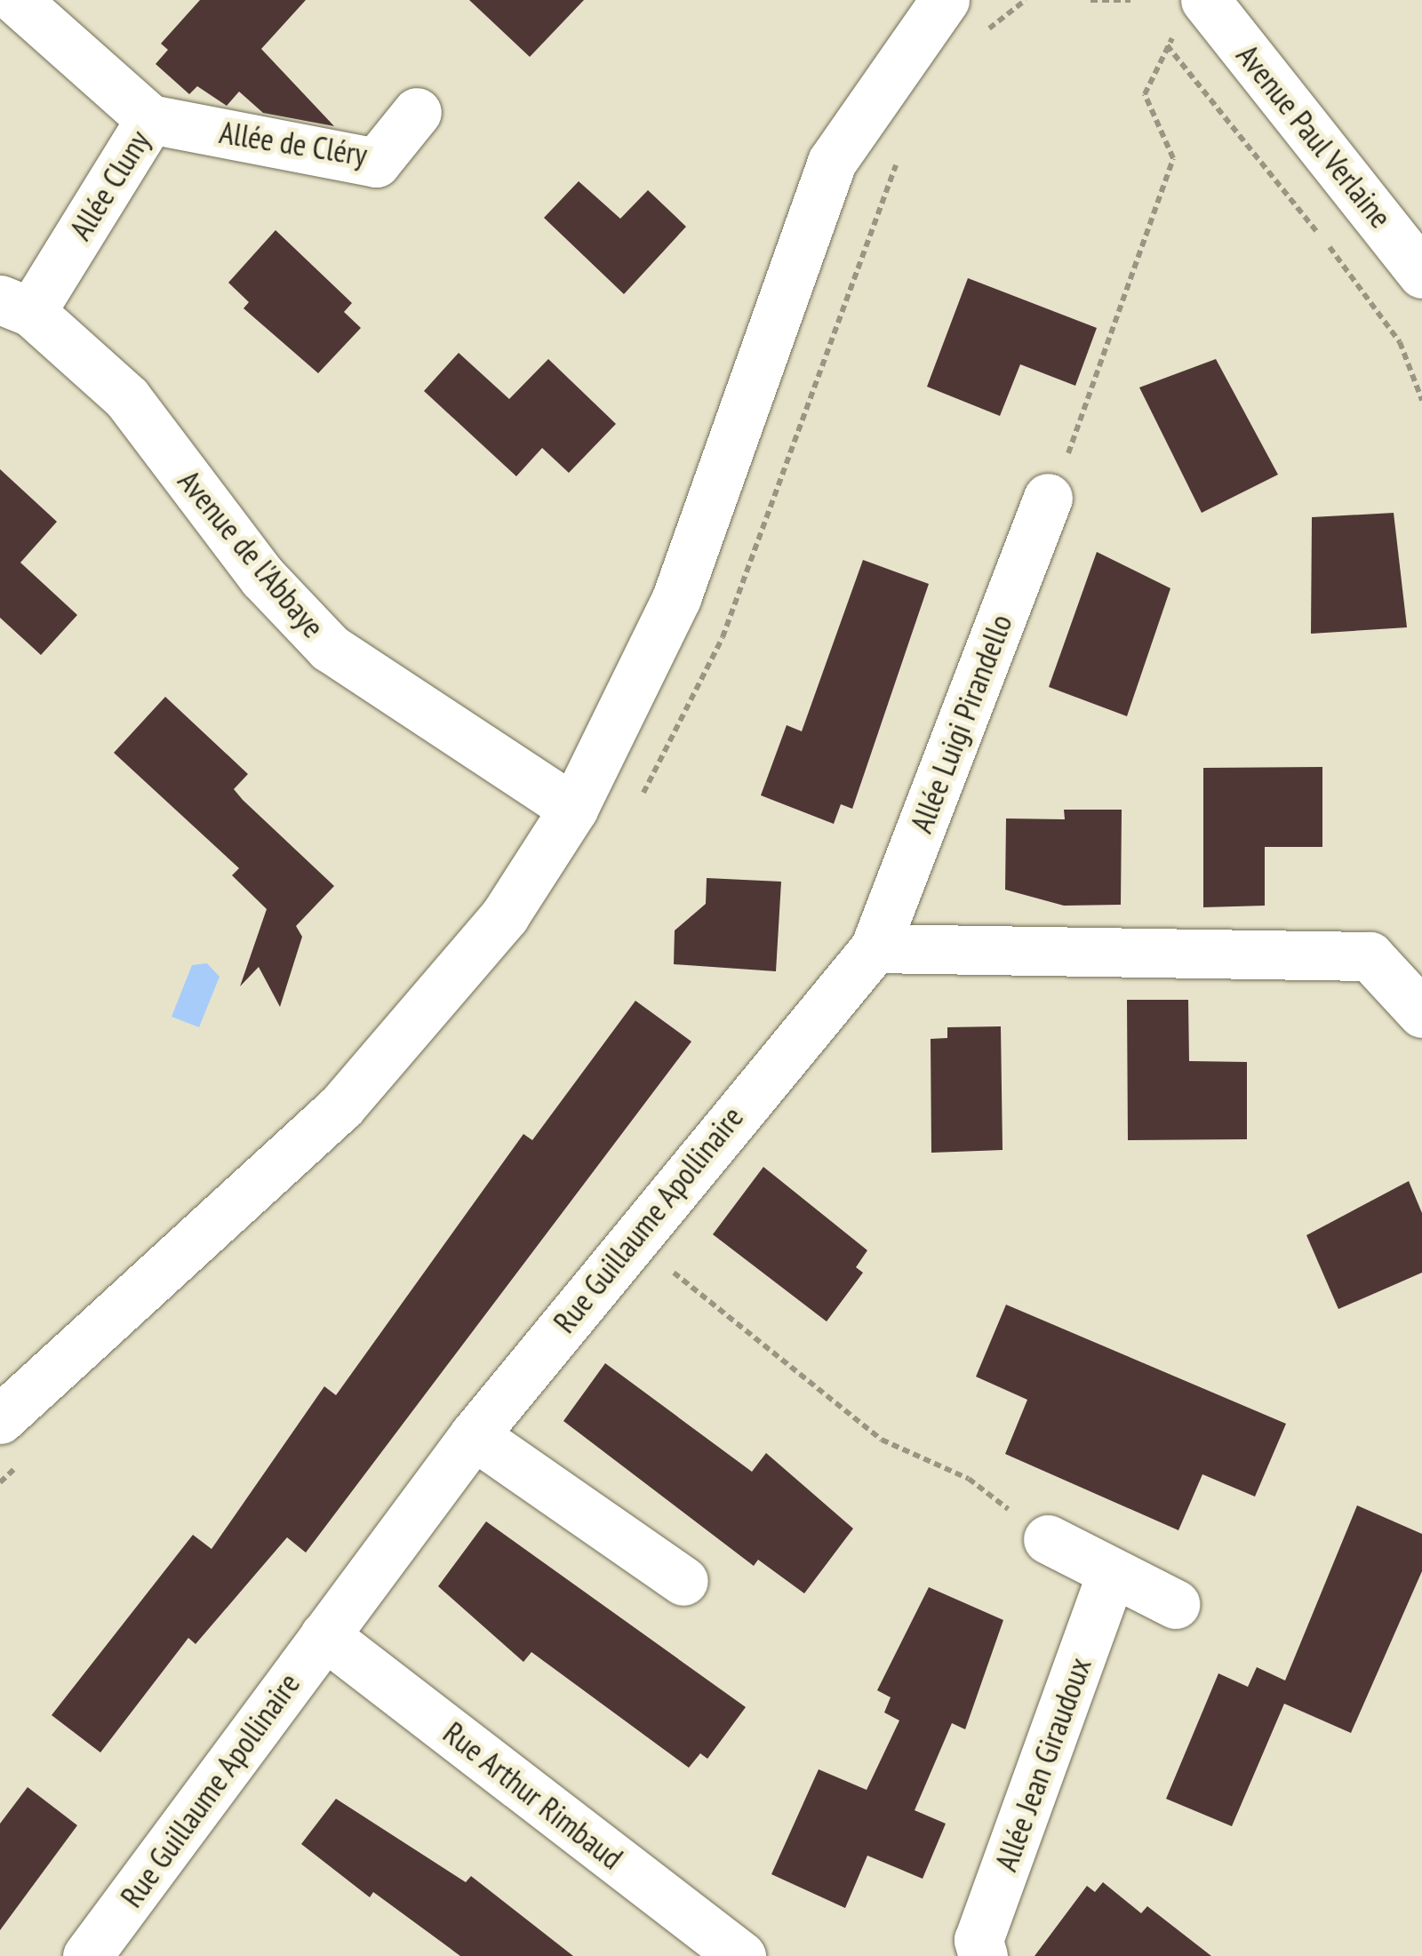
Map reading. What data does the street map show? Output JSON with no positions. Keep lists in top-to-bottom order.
{
  "streets": {
    "street": [
      "Avenue Paul Verlaine",
      "Allée de Cléry",
      "Allée Cluny",
      "Avenue de l'Abbaye",
      "Allée Luigi Pirandello",
      "Rue Guillaume Apollinaire",
      "Allée Jean Giraudoux",
      "Rue Arthur Rimbaud"
    ]
  },
  "crossings": [
    ["Allée de Cléry", "Allée Cluny"],
    ["Allée Cluny", "Avenue de l'Abbaye"],
    ["Allée Luigi Pirandello", "Rue Guillaume Apollinaire"],
    ["Rue Guillaume Apollinaire", "Rue Arthur Rimbaud"]
  ]
}
